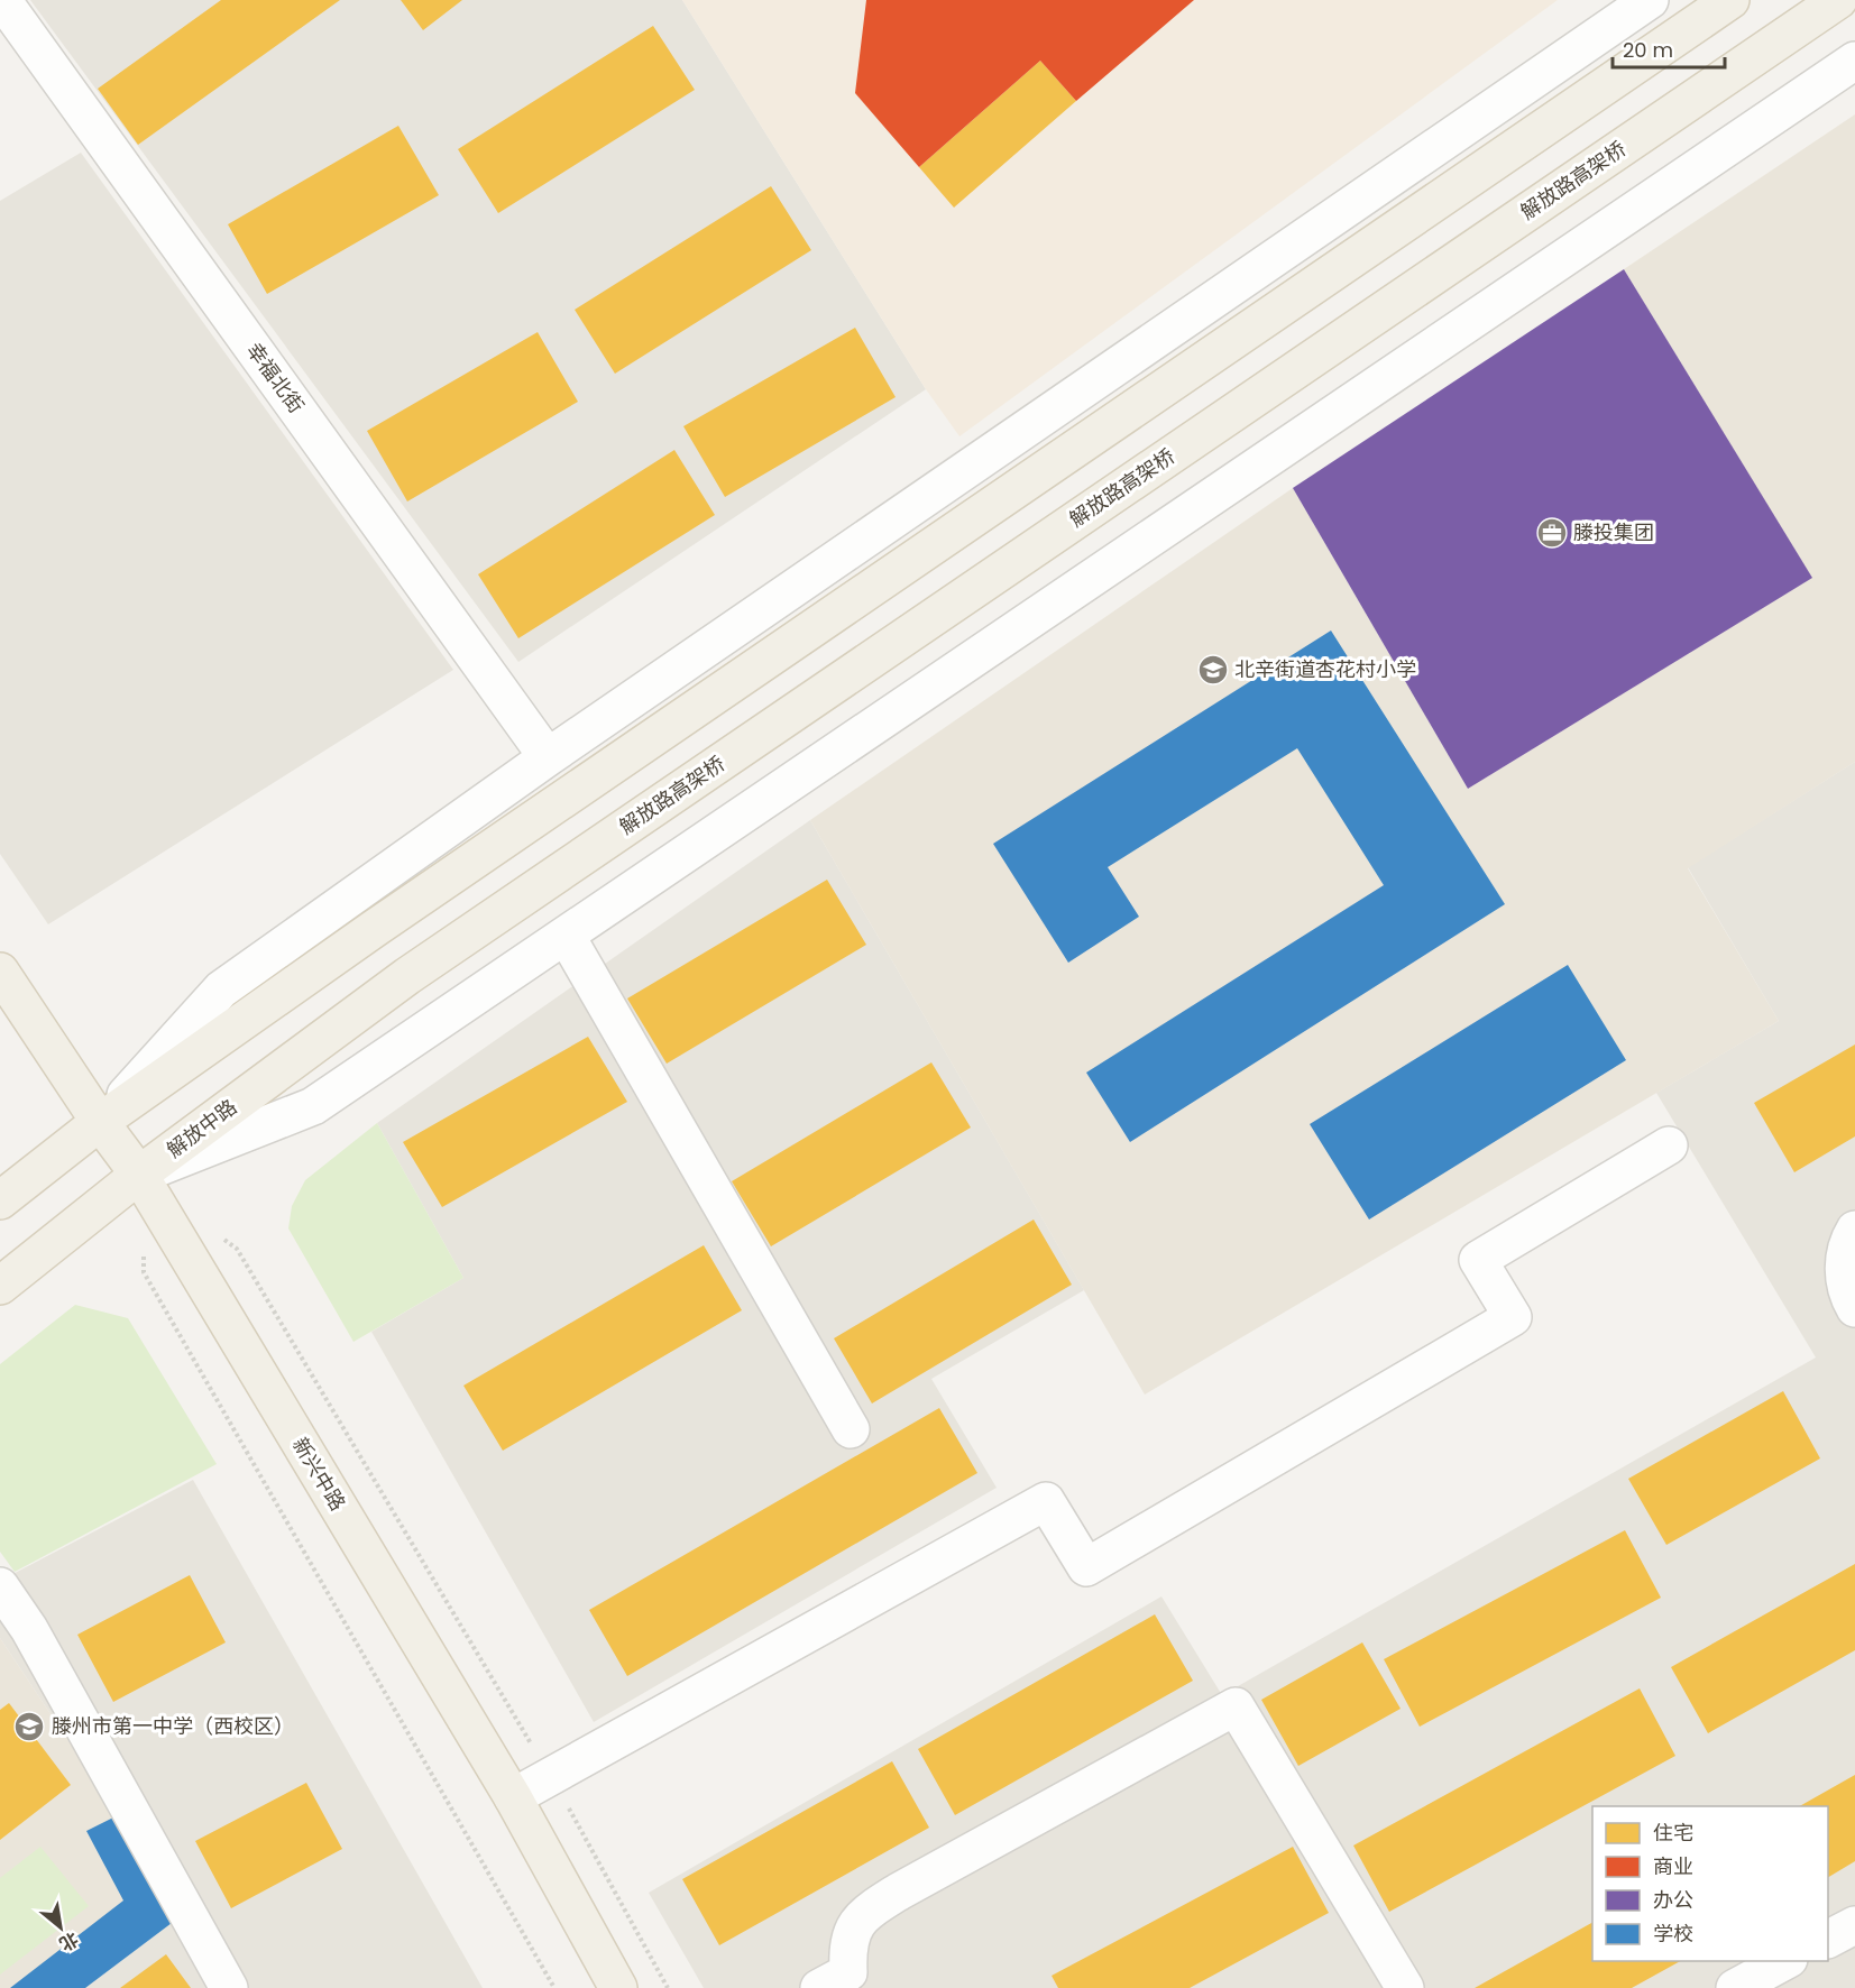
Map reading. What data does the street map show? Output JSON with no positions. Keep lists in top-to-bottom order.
{
  "streets": {
    "main road": ["解放路高架桥", "解放中路", "新兴中路"],
    "street": ["幸福北街"]
  },
  "crossings": [
    ["解放路高架桥", "解放中路"],
    ["解放中路", "新兴中路"]
  ],
  "places": {
    "office": ["滕投集团"],
    "school or university": ["北辛街道杏花村小学", "滕州市第一中学（西校区）"]
  },
  "legend": [
    "住宅",
    "商业",
    "办公",
    "学校"
  ],
  "scale_bar": "20 m",
  "north": "bottom right"
}
